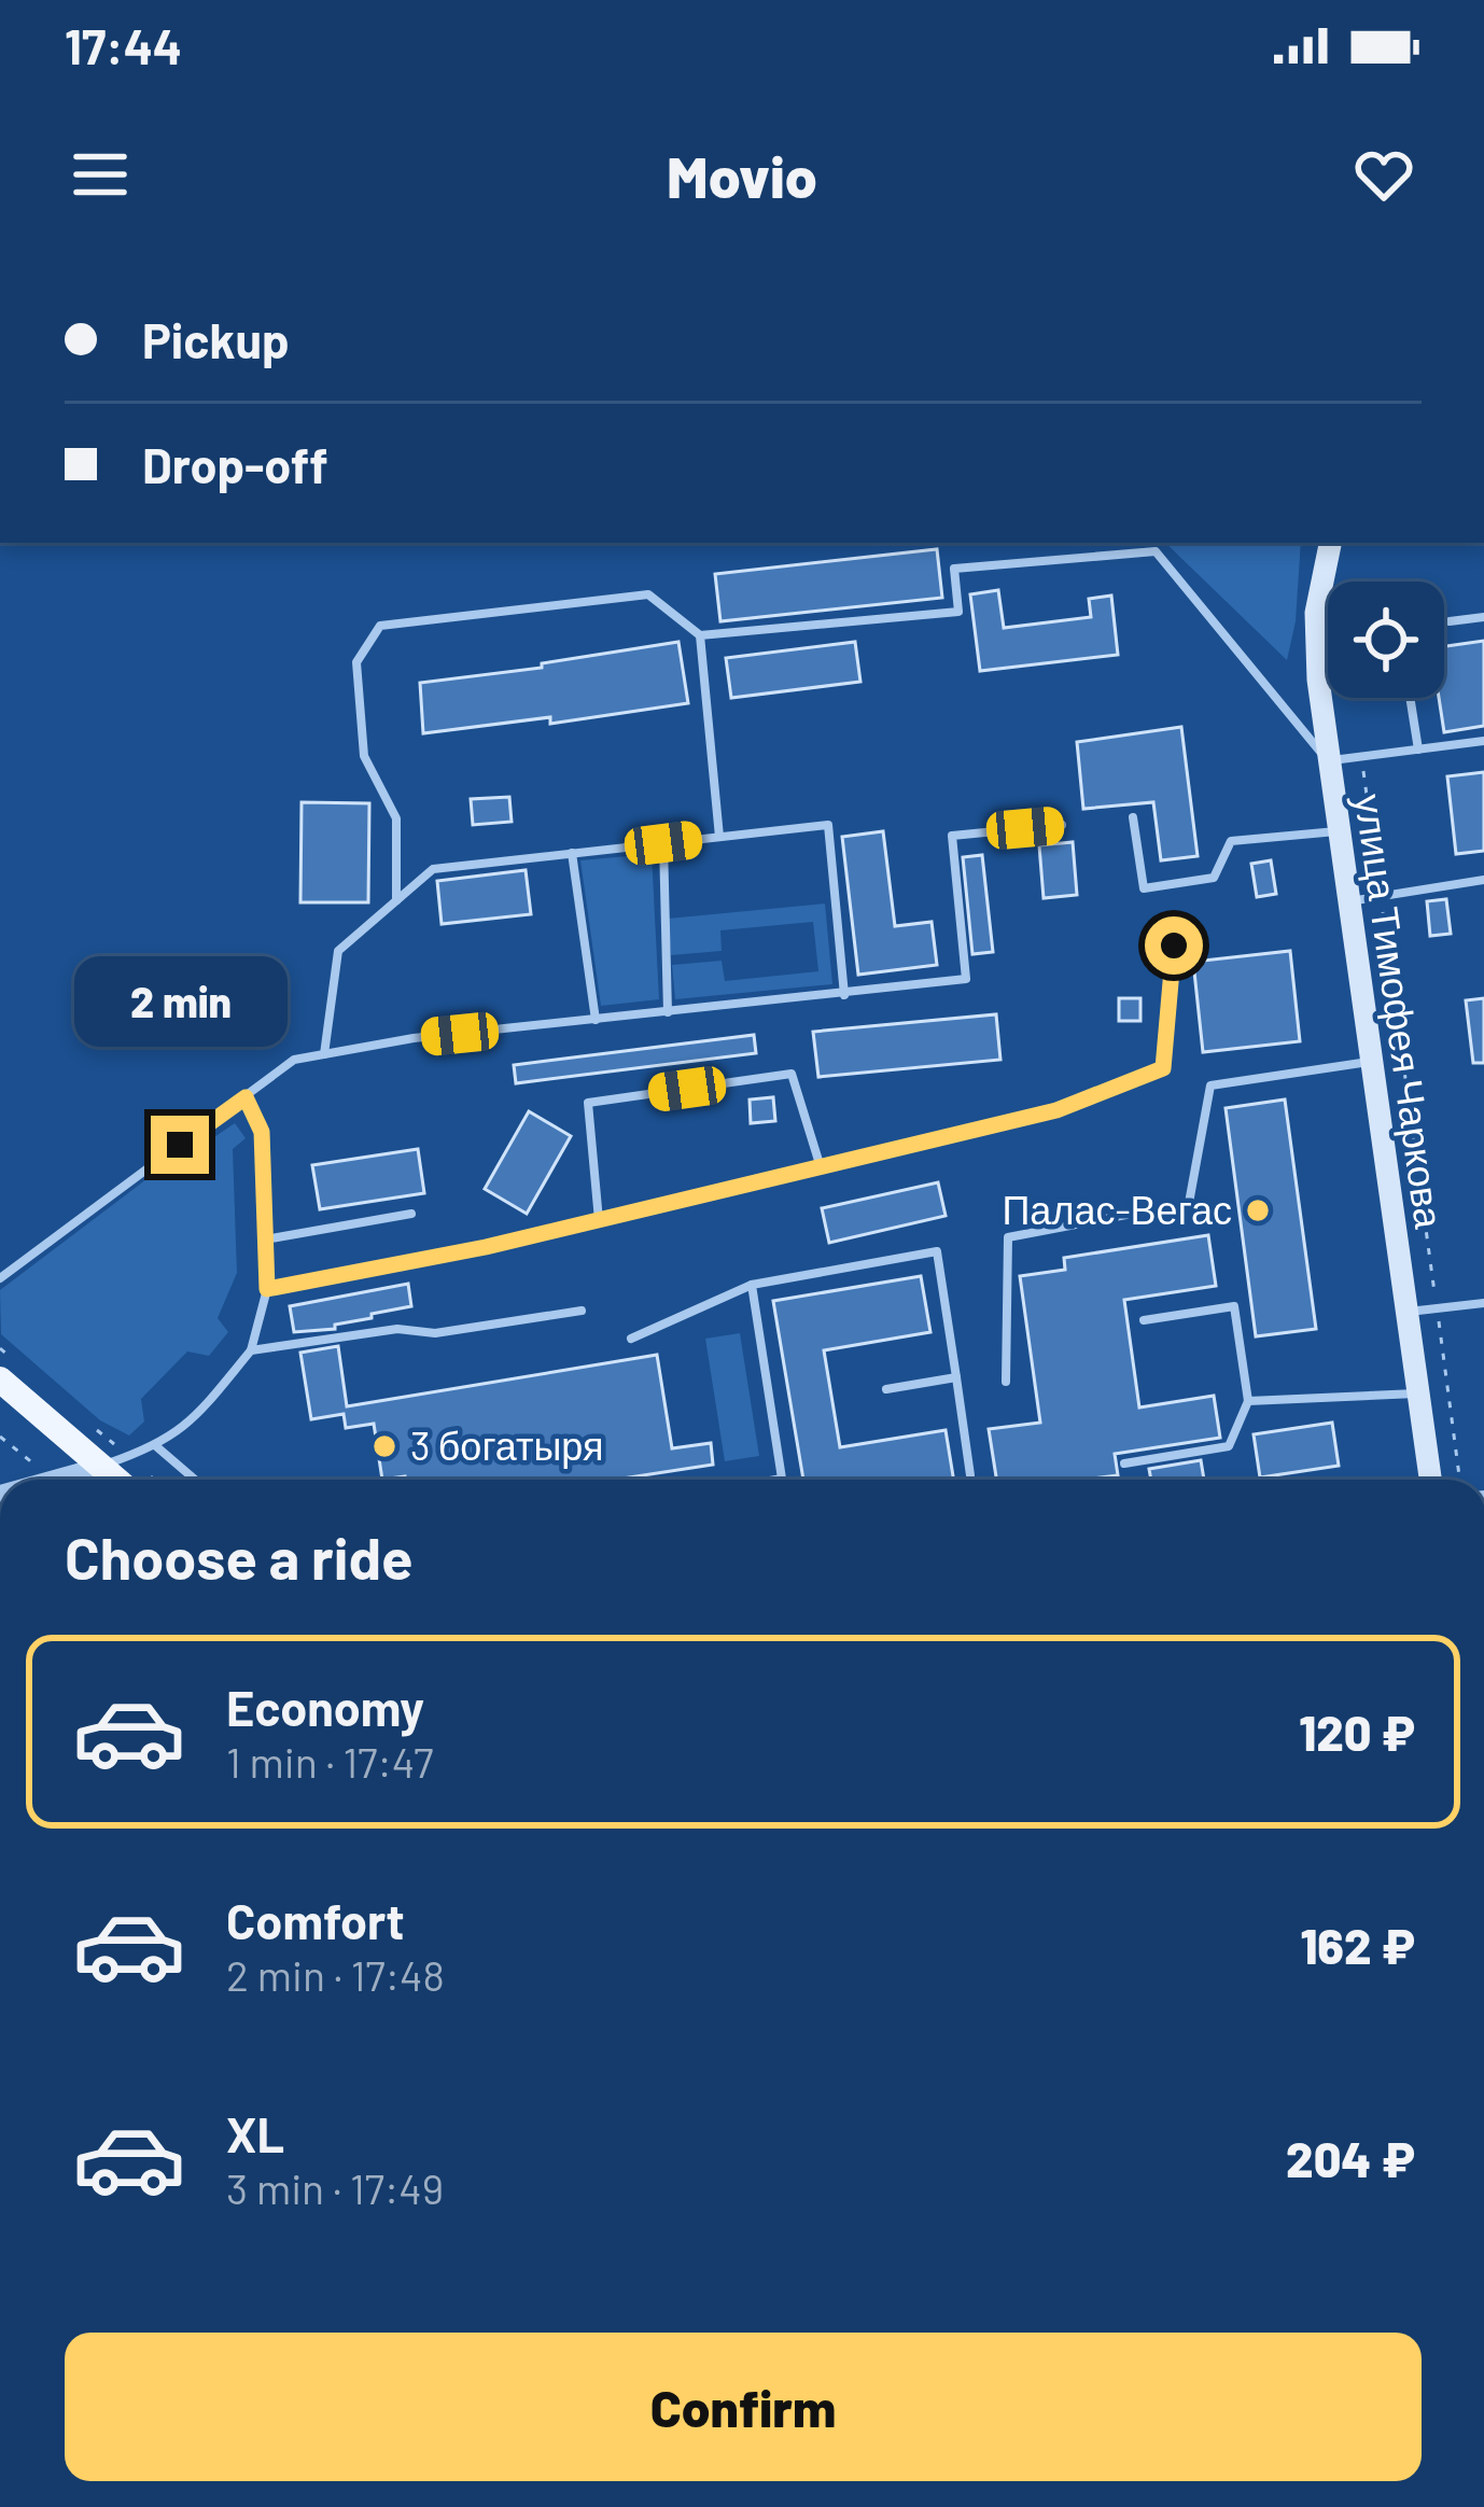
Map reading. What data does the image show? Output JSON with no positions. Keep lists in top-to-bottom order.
{
  "streets": {
    "main road": ["улица Тимофея Чаркова"]
  },
  "places": ["Палас-Вегас", "3 богатыря"],
  "page": {
    "status": "17:44",
    "header": "Movio",
    "banner": ["Pickup", "Drop-off"],
    "bubble": "2 min",
    "heading": "Choose a ride",
    "list": [
      {
        "name": "Economy",
        "note": "1 min · 17:47",
        "value": "120 ₽"
      },
      {
        "name": "Comfort",
        "note": "2 min · 17:48",
        "value": "162 ₽"
      },
      {
        "name": "XL",
        "note": "3 min · 17:49",
        "value": "204 ₽"
      }
    ],
    "buttons": "Confirm"
  }
}
